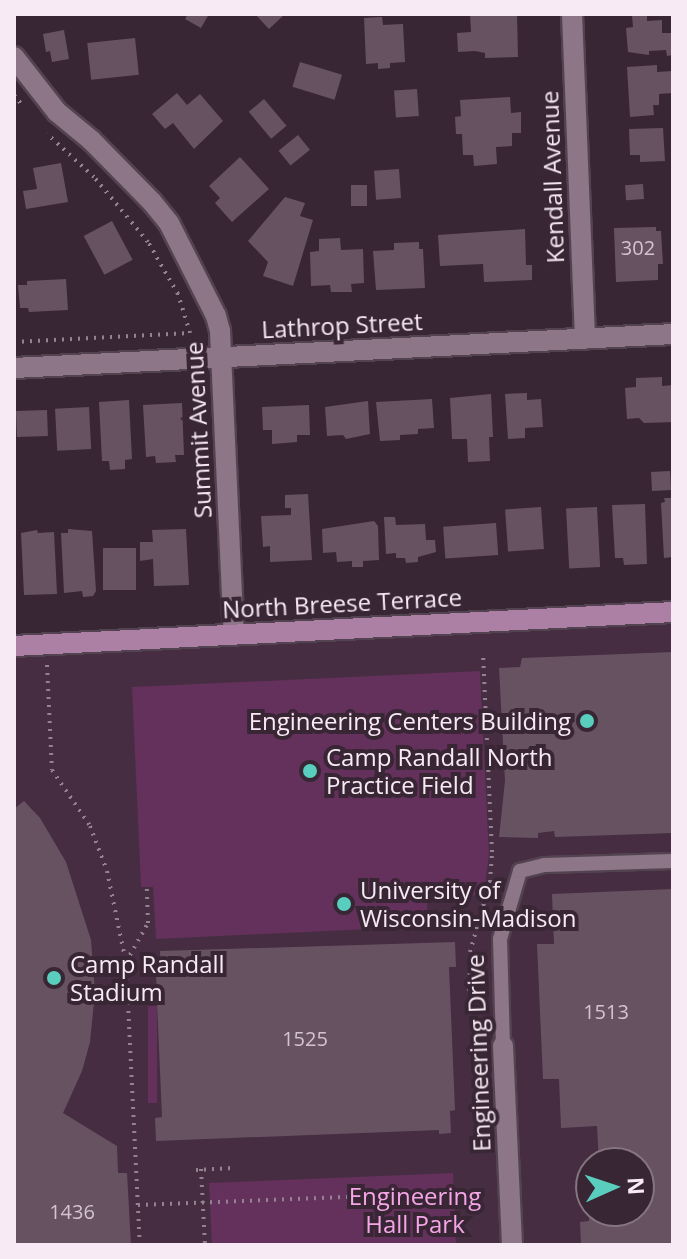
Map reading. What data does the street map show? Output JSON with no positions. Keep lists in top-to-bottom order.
{
  "streets": {
    "street": [
      "Kendall Avenue",
      "Lathrop Street",
      "Summit Avenue",
      "North Breese Terrace",
      "Engineering Drive"
    ]
  },
  "crossings": [
    ["Kendall Avenue", "Lathrop Street"],
    ["Lathrop Street", "Summit Avenue"],
    ["Summit Avenue", "North Breese Terrace"]
  ],
  "parks": ["Engineering Hall Park"],
  "places": [
    "Engineering Centers Building",
    "Camp Randall North Practice Field",
    "University of Wisconsin-Madison",
    "Camp Randall Stadium"
  ],
  "house_numbers": [
    "302",
    "1513",
    "1525",
    "1436"
  ],
  "north": "right"
}
